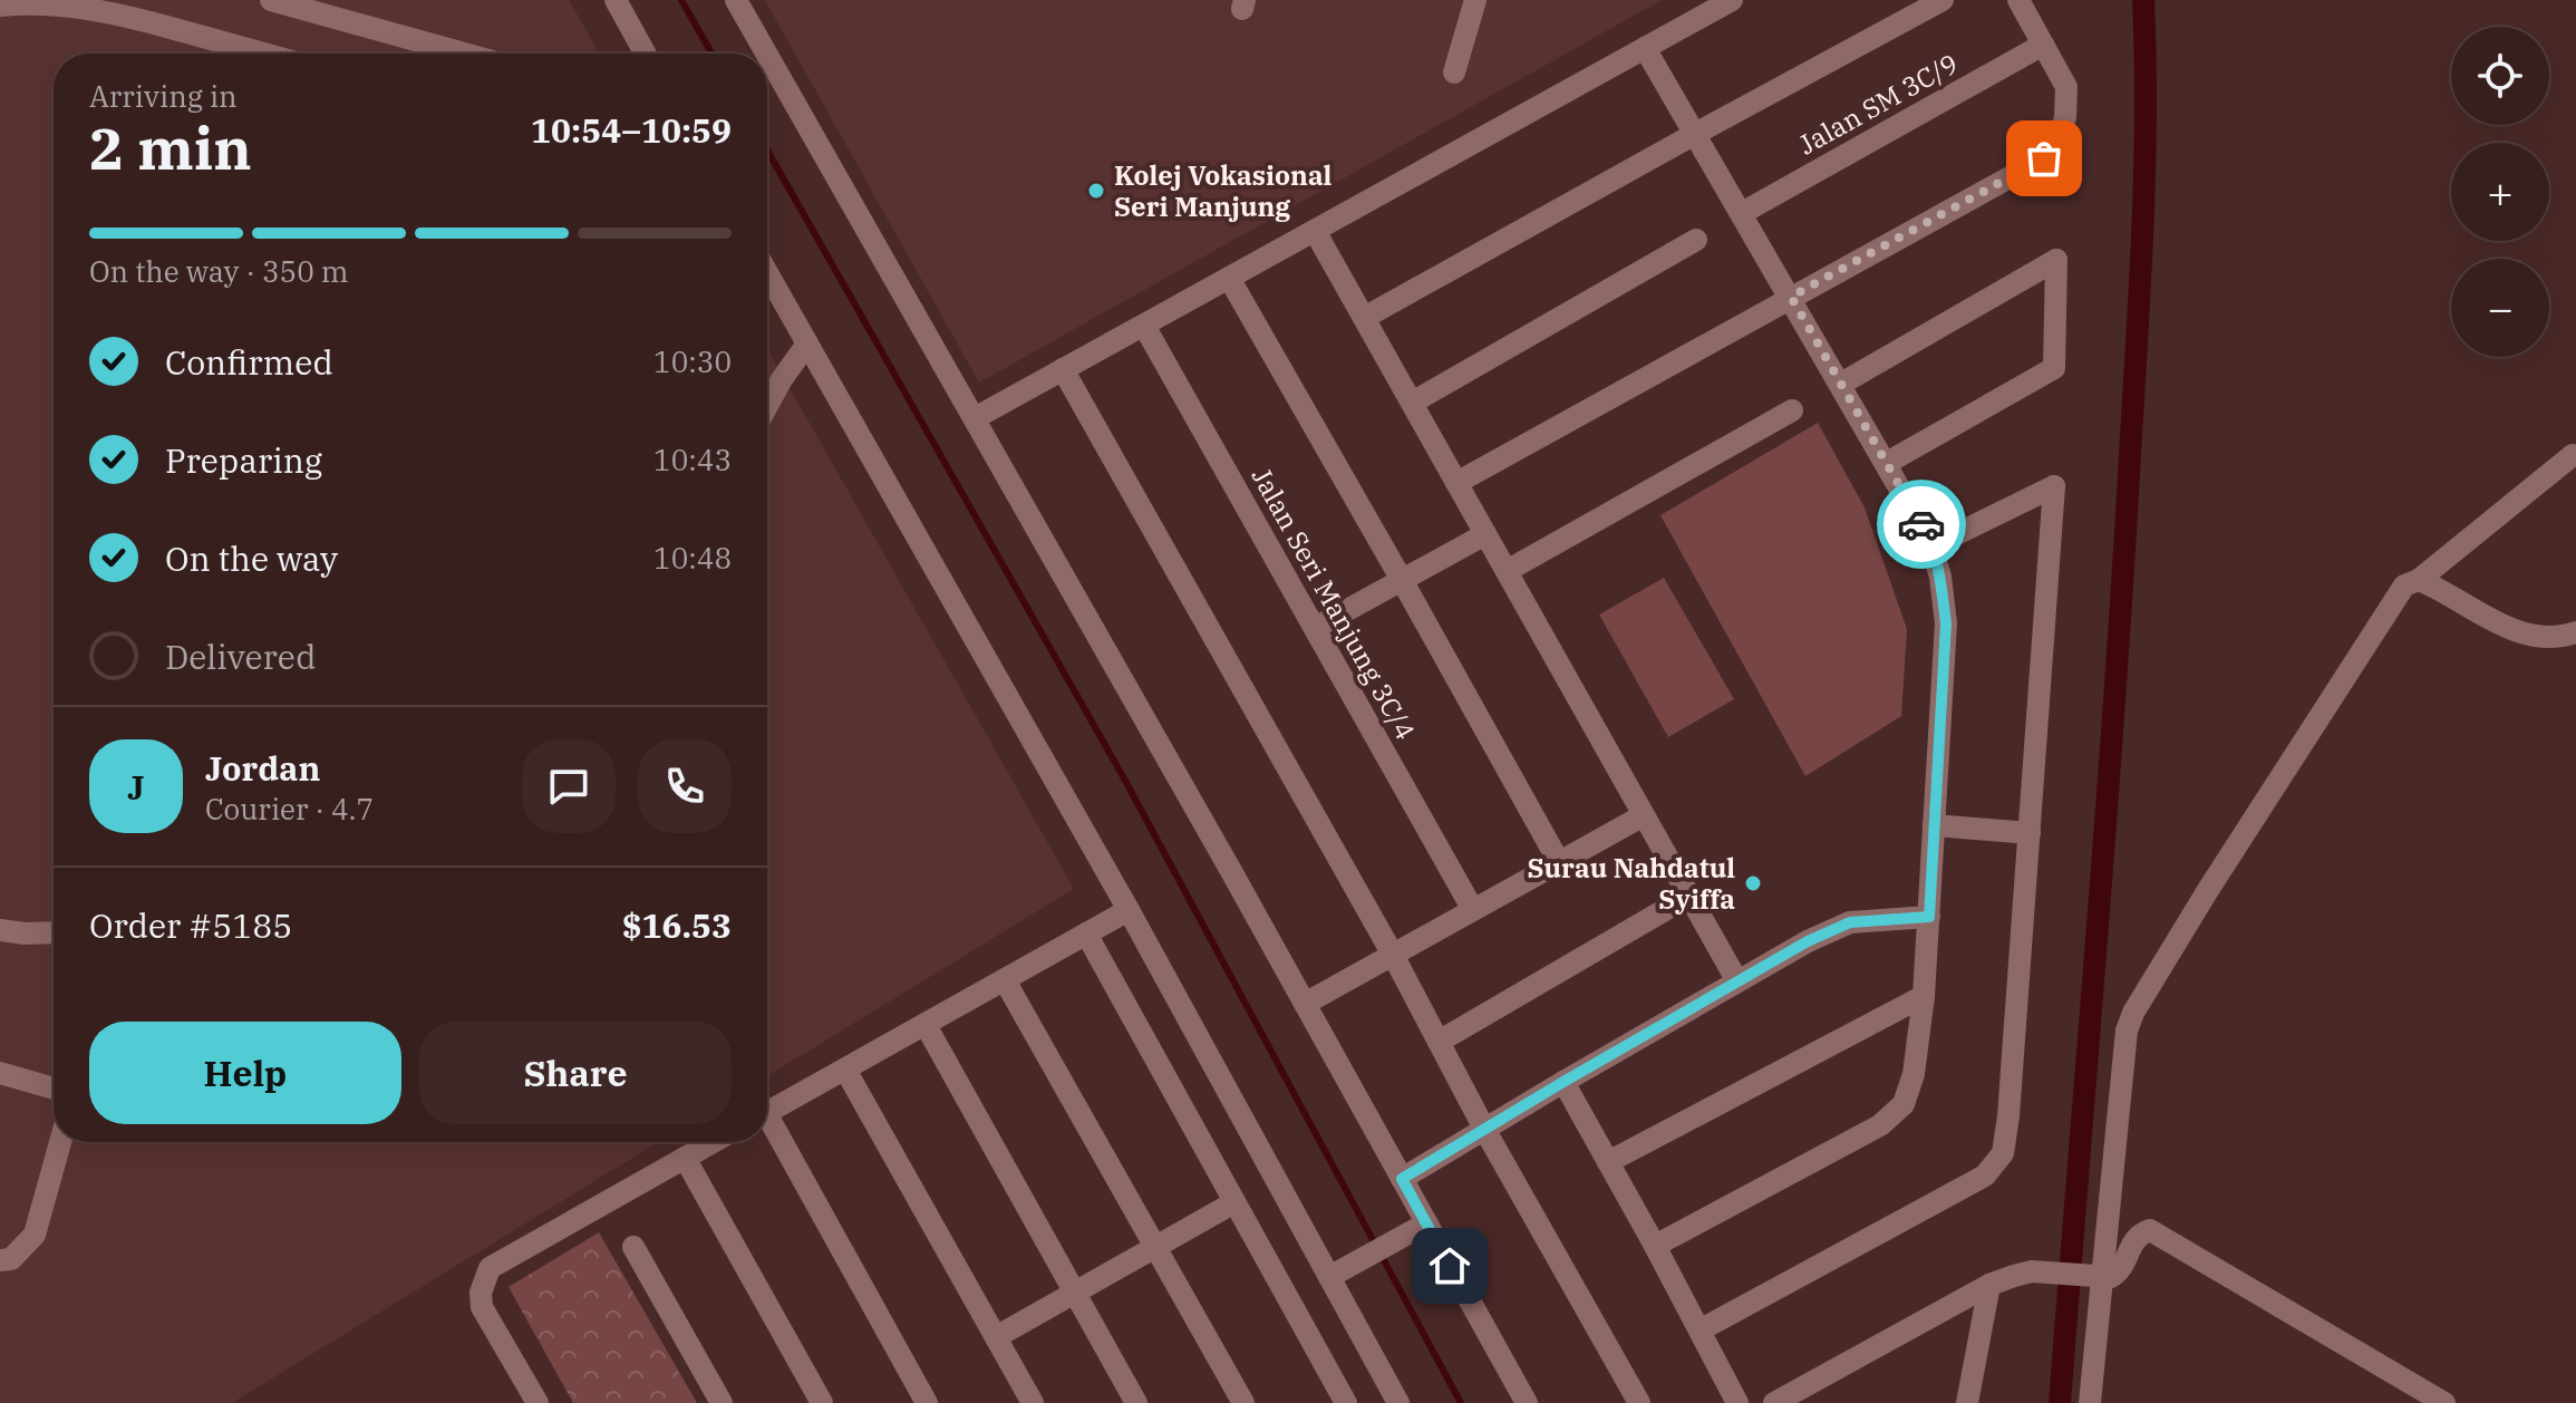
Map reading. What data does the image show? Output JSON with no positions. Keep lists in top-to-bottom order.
{
  "streets": {
    "street": ["Jalan SM 3C/9", "Jalan Seri Manjung 3C/4"]
  },
  "places": ["Kolej Vokasional Seri Manjung", "Surau Nahdatul Syiffa"],
  "page": {
    "map_buttons": ["+", "−"],
    "heading": ["2 min", "Arriving in", "10:54–10:59"],
    "panel": [
      "Jordan",
      "Courier · 4.7",
      "Order #5185",
      "$16.53"
    ],
    "bar": "On the way · 350 m",
    "list": [
      ["Confirmed", "10:30"],
      ["Preparing", "10:43"],
      ["On the way", "10:48"],
      "Delivered"
    ],
    "round": "J",
    "buttons": ["Help", "Share"]
  }
}
